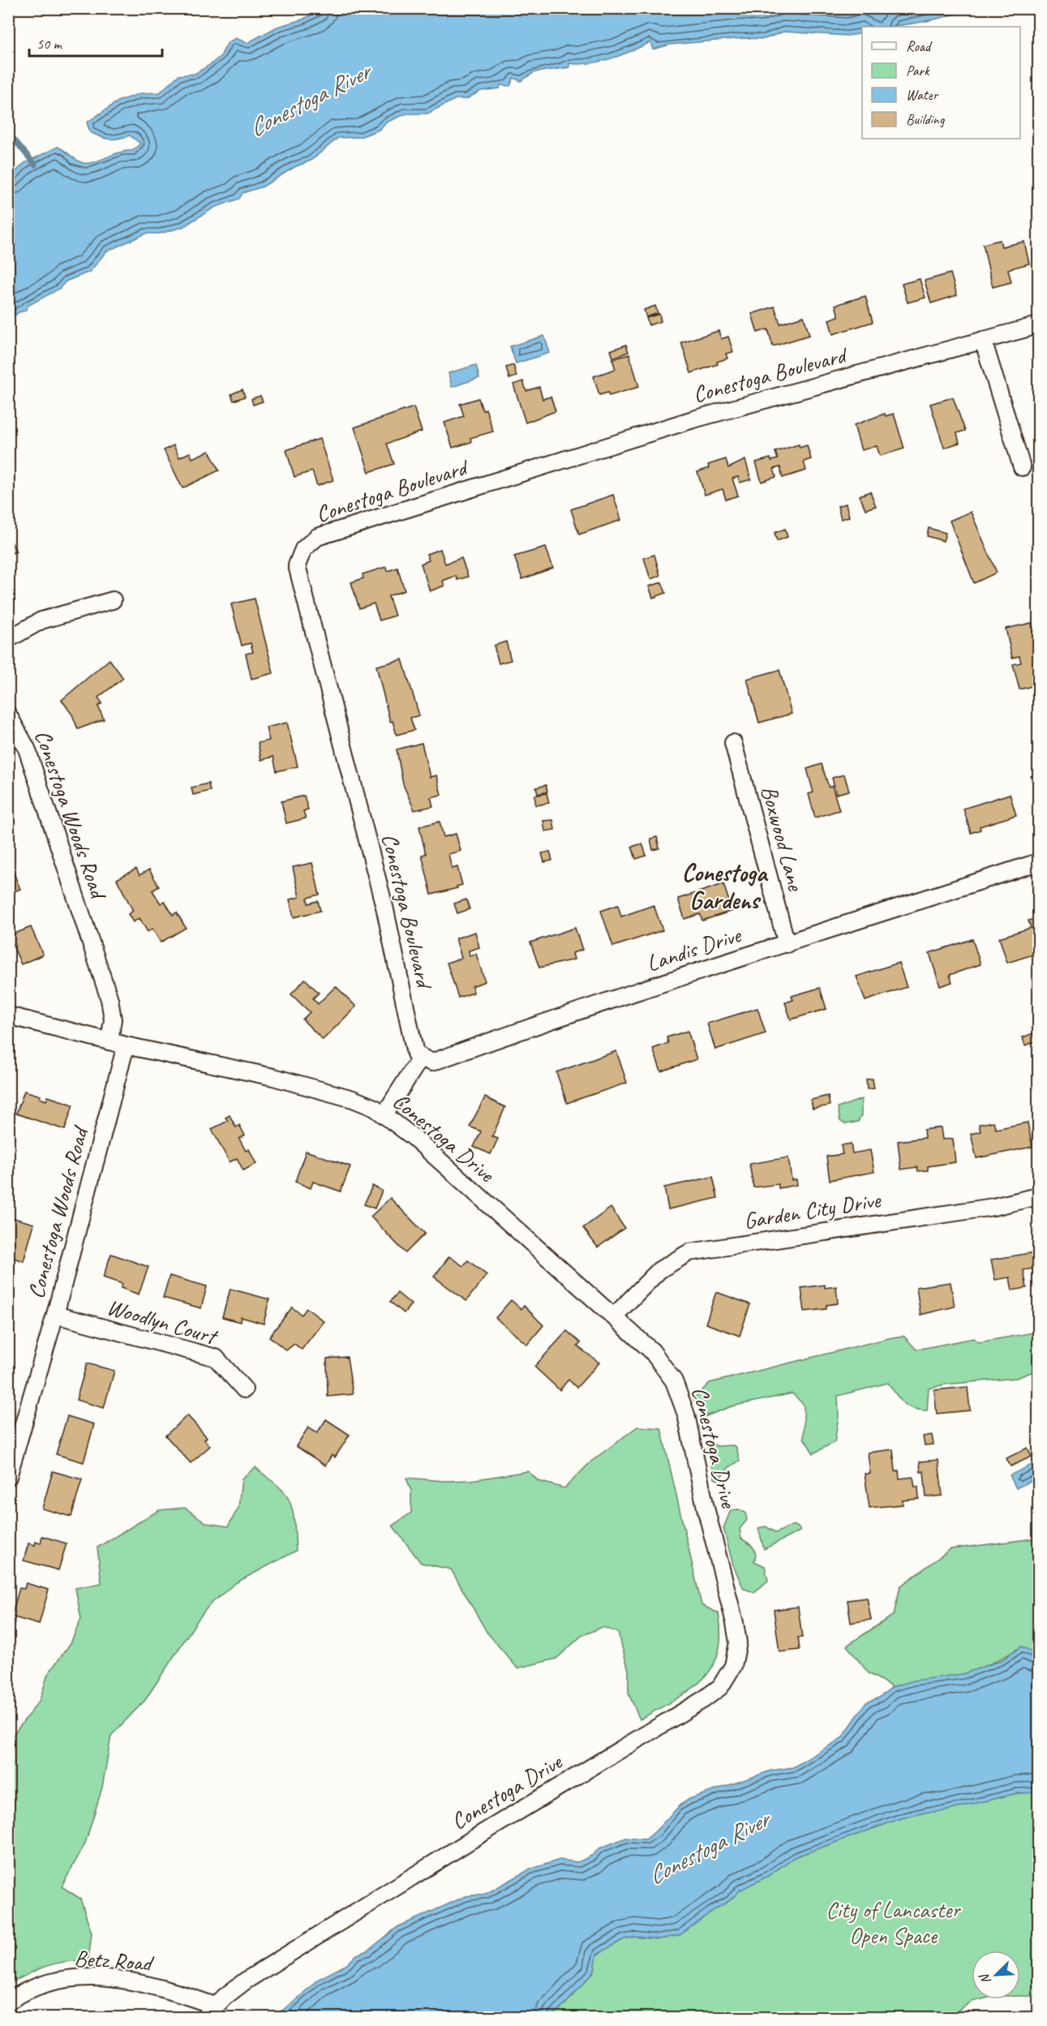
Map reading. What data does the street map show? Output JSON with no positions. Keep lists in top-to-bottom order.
{
  "streets": {
    "street": [
      "Conestoga Boulevard",
      "Conestoga Woods Road",
      "Boxwood Lane",
      "Landis Drive",
      "Conestoga Drive",
      "Garden City Drive",
      "Woodlyn Court",
      "Betz Road"
    ]
  },
  "crossings": [
    ["Conestoga Boulevard", "Landis Drive"],
    ["Conestoga Woods Road", "Conestoga Drive"],
    ["Conestoga Woods Road", "Woodlyn Court"],
    ["Boxwood Lane", "Landis Drive"],
    ["Conestoga Drive", "Garden City Drive"],
    ["Conestoga Drive", "Betz Road"]
  ],
  "districts": ["Conestoga Gardens"],
  "water": ["Conestoga River"],
  "parks": ["City of Lancaster Open Space"],
  "legend": [
    "Road",
    "Park",
    "Water",
    "Building"
  ],
  "scale_bar": "50 m",
  "north": "bottom left"
}
